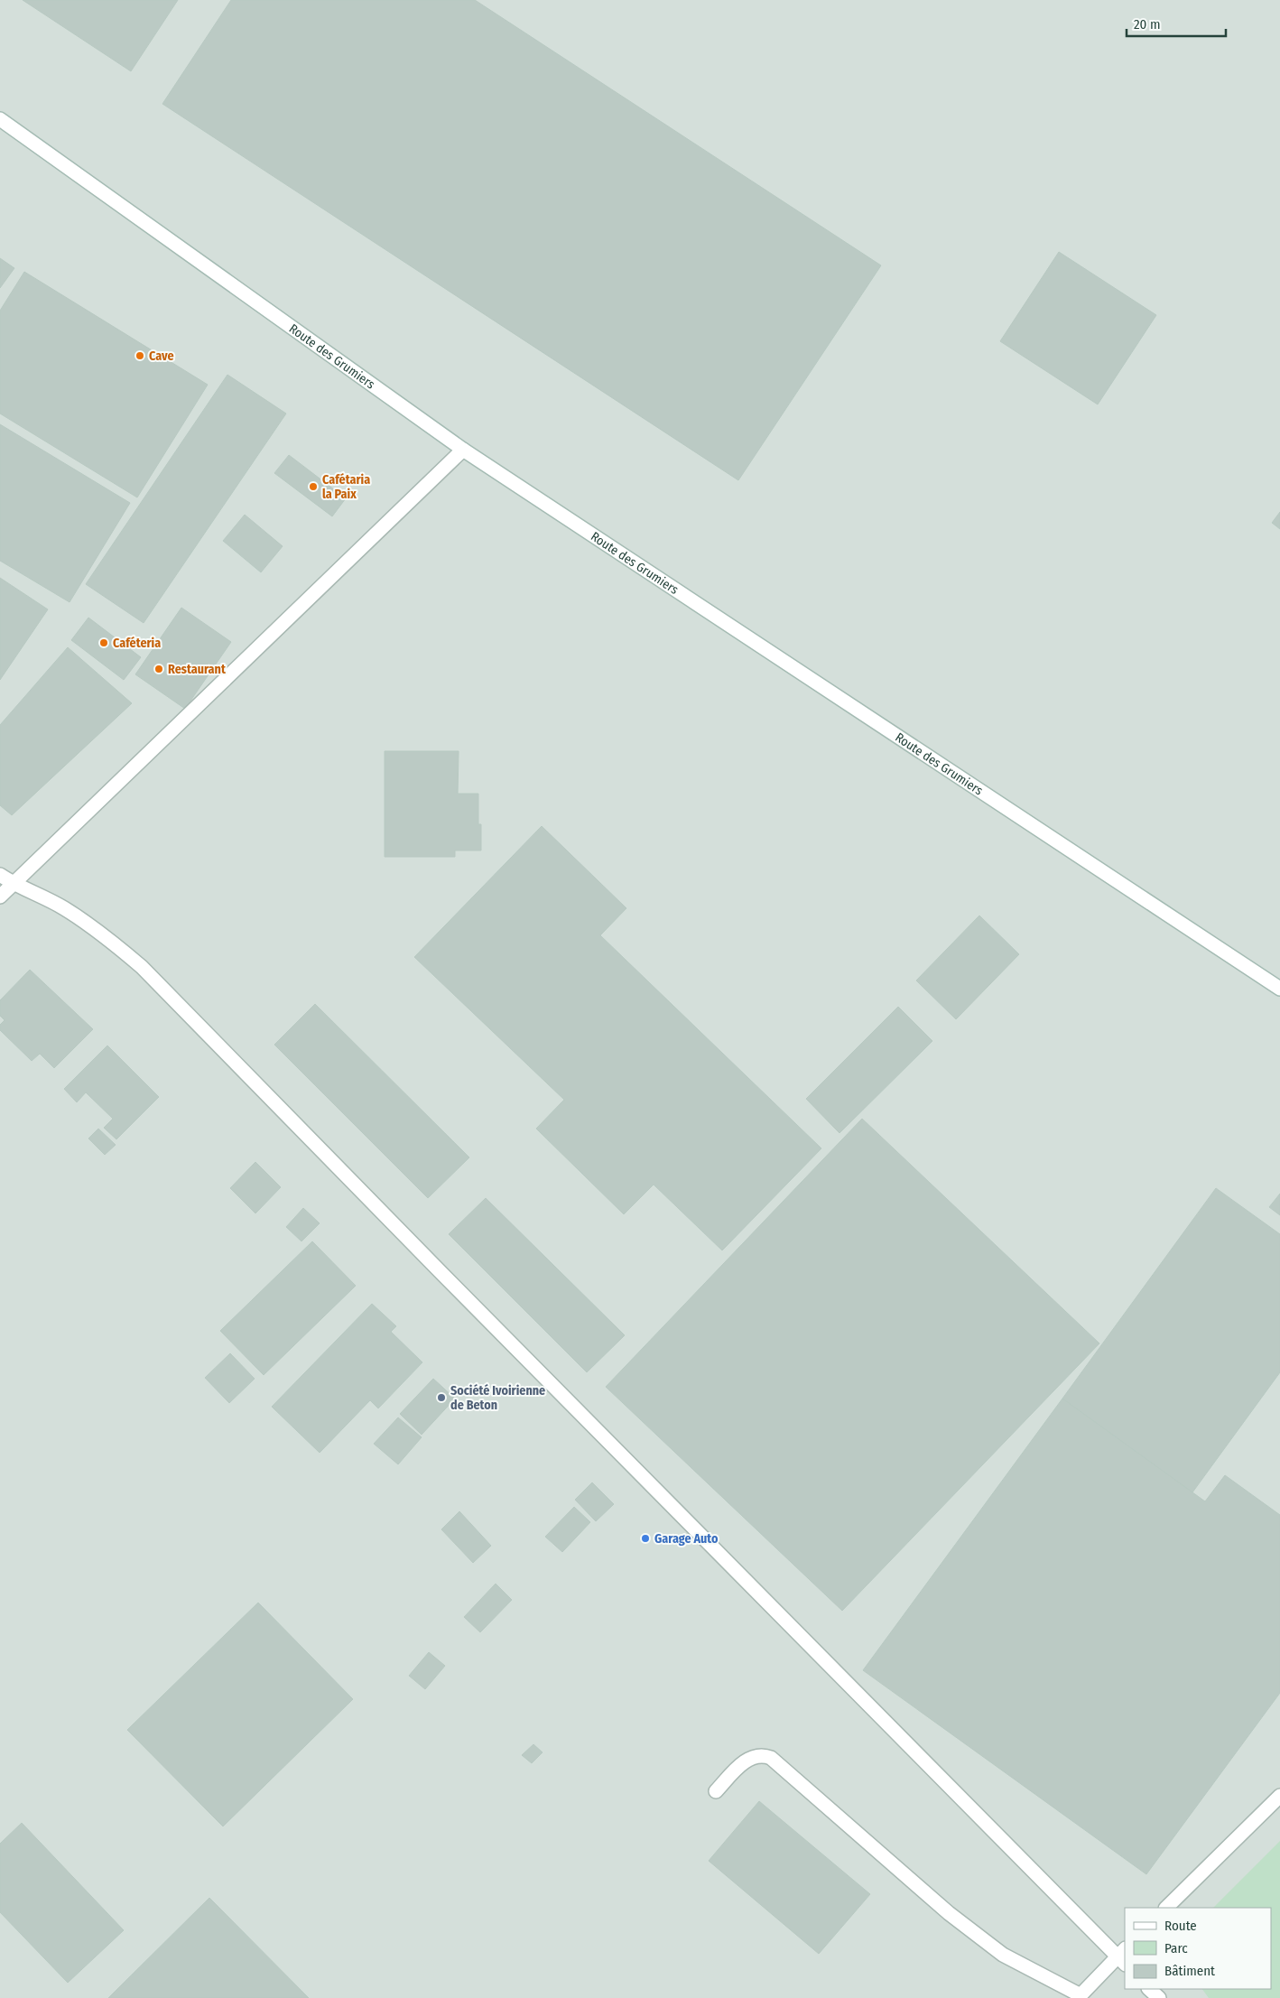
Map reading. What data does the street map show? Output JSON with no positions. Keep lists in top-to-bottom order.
{
  "streets": {
    "street": ["Route des Grumiers"]
  },
  "places": [
    "Cave",
    "Cafétaria la Paix",
    "Caféteria",
    "Restaurant",
    "Société Ivoirienne de Beton",
    "Garage Auto"
  ],
  "legend": ["Route", "Parc", "Bâtiment"],
  "scale_bar": "20 m"
}
